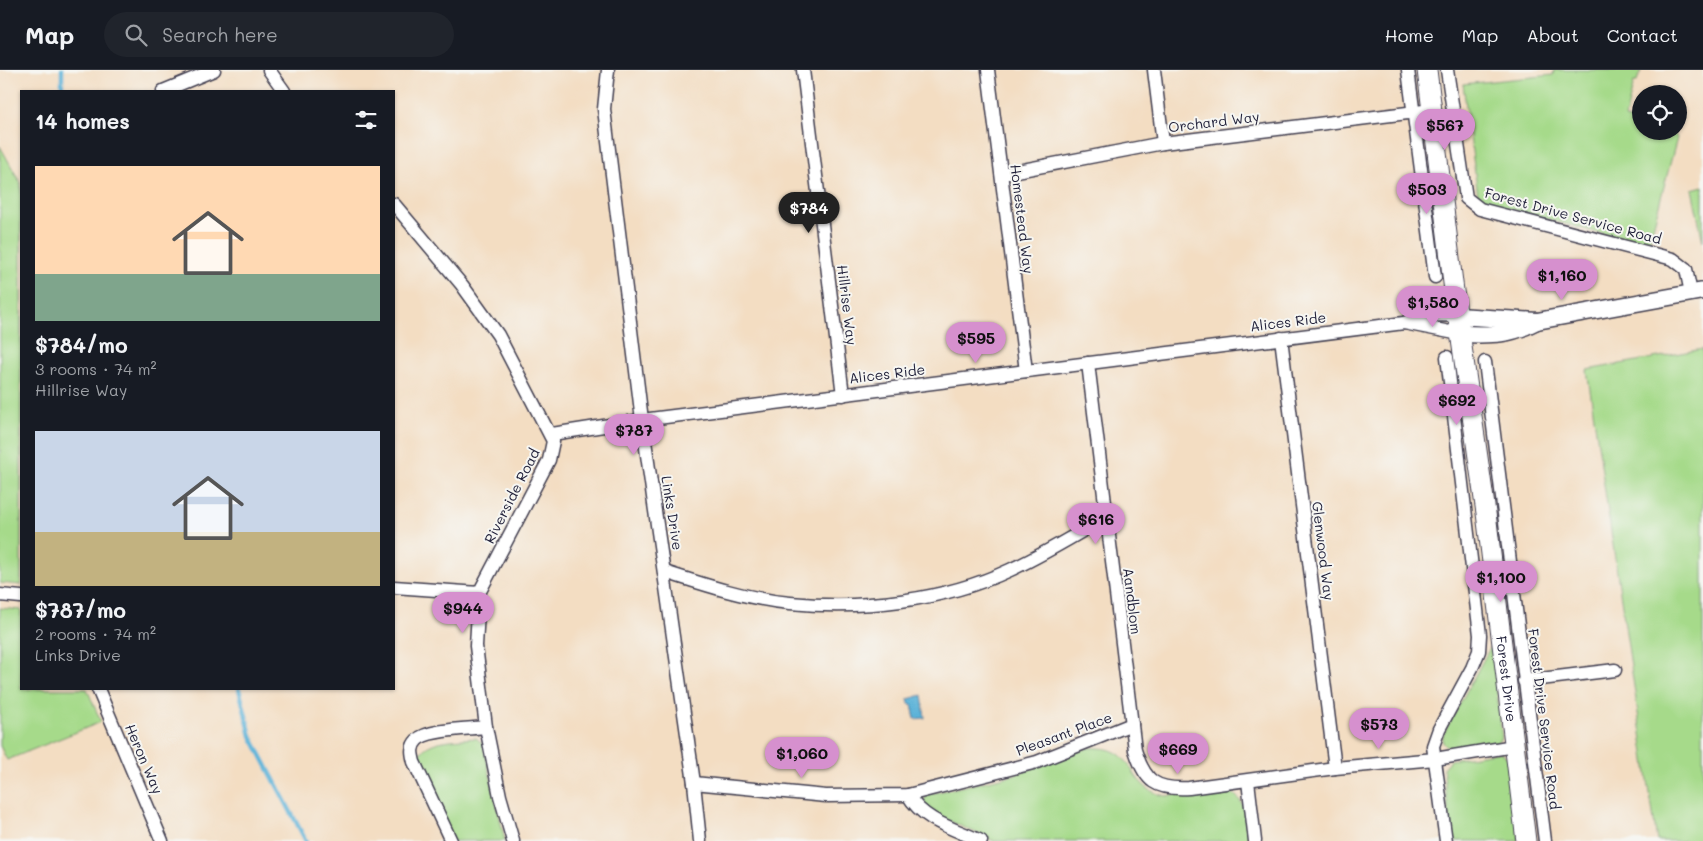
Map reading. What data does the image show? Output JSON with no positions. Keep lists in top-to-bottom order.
{
  "streets": {
    "main road": ["Forest Drive"],
    "street": [
      "Orchard Way",
      "Forest Drive Service Road",
      "Homestead Way",
      "Hillrise Way",
      "Alices Ride",
      "Riverside Road",
      "Links Drive",
      "Glenwood Way",
      "Aandblom",
      "Pleasant Place",
      "Heron Way"
    ]
  },
  "crossings": [
    ["Orchard Way", "Homestead Way"],
    ["Orchard Way", "Forest Drive"],
    ["Homestead Way", "Alices Ride"],
    ["Hillrise Way", "Alices Ride"],
    ["Alices Ride", "Riverside Road"],
    ["Alices Ride", "Links Drive"],
    ["Alices Ride", "Glenwood Way"],
    ["Alices Ride", "Aandblom"],
    ["Alices Ride", "Forest Drive"],
    ["Links Drive", "Pleasant Place"],
    ["Glenwood Way", "Pleasant Place"],
    ["Aandblom", "Pleasant Place"],
    ["Forest Drive", "Pleasant Place"]
  ],
  "page": {
    "header": "Map",
    "search": "Search here",
    "nav": [
      "Home",
      "Map",
      "About",
      "Contact"
    ],
    "heading": "14 homes",
    "price": [
      "$567",
      "$503",
      "$784",
      "$1,160",
      "$1,580",
      "$595",
      "$692",
      "$787",
      "$616",
      "$1,100",
      "$944",
      "$573",
      "$669",
      "$1,060"
    ],
    "list": [
      {
        "name": "$784/mo",
        "note": "3 rooms · 74 m² · Hillrise Way"
      },
      {
        "name": "$787/mo",
        "note": "2 rooms · 74 m² · Links Drive"
      }
    ]
  }
}
